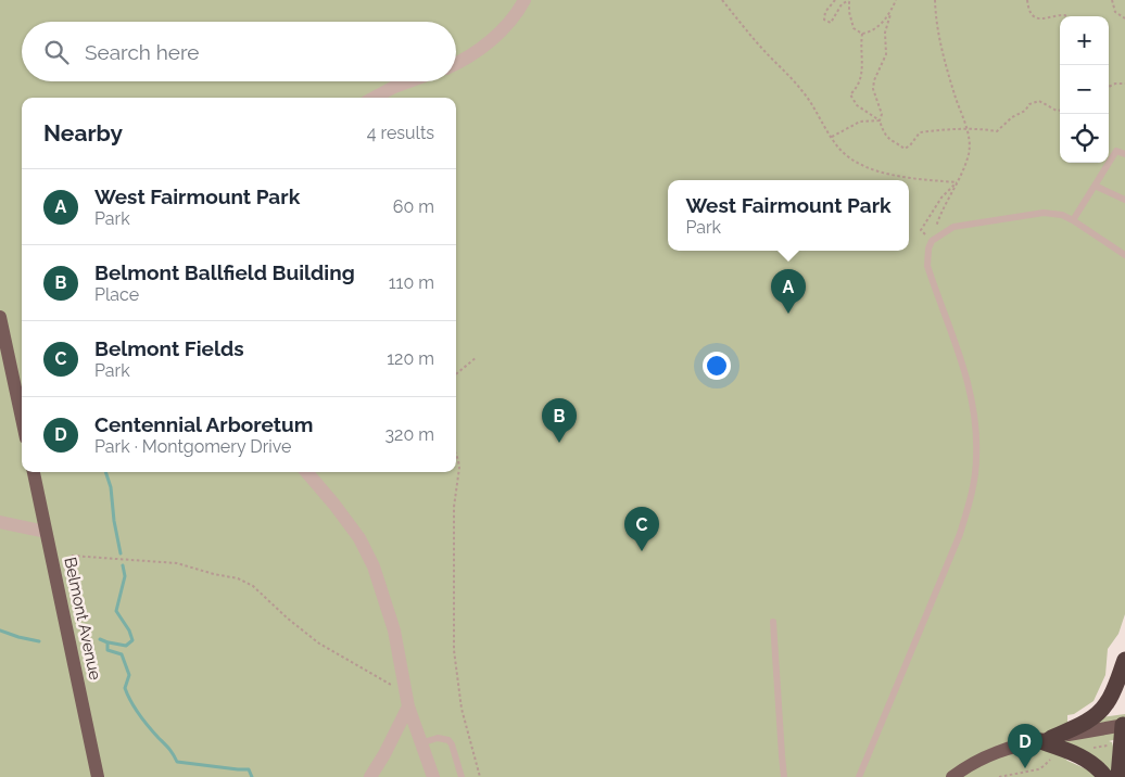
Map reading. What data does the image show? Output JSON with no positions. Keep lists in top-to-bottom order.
{
  "streets": {
    "main road": ["Belmont Avenue"]
  },
  "page": {
    "map_buttons": ["+", "−"],
    "search": "Search here",
    "heading": ["Nearby", "4 results"],
    "list": [
      {
        "mark": "A",
        "name": "West Fairmount Park",
        "note": "Park",
        "value": "60 m"
      },
      {
        "mark": "B",
        "name": "Belmont Ballfield Building",
        "note": "Place",
        "value": "110 m"
      },
      {
        "mark": "C",
        "name": "Belmont Fields",
        "note": "Park",
        "value": "120 m"
      },
      {
        "mark": "D",
        "name": "Centennial Arboretum",
        "note": "Park · Montgomery Drive",
        "value": "320 m"
      }
    ],
    "popup": ["West Fairmount Park", "Park"],
    "pins": [
      "A",
      "B",
      "C",
      "D"
    ]
  }
}
